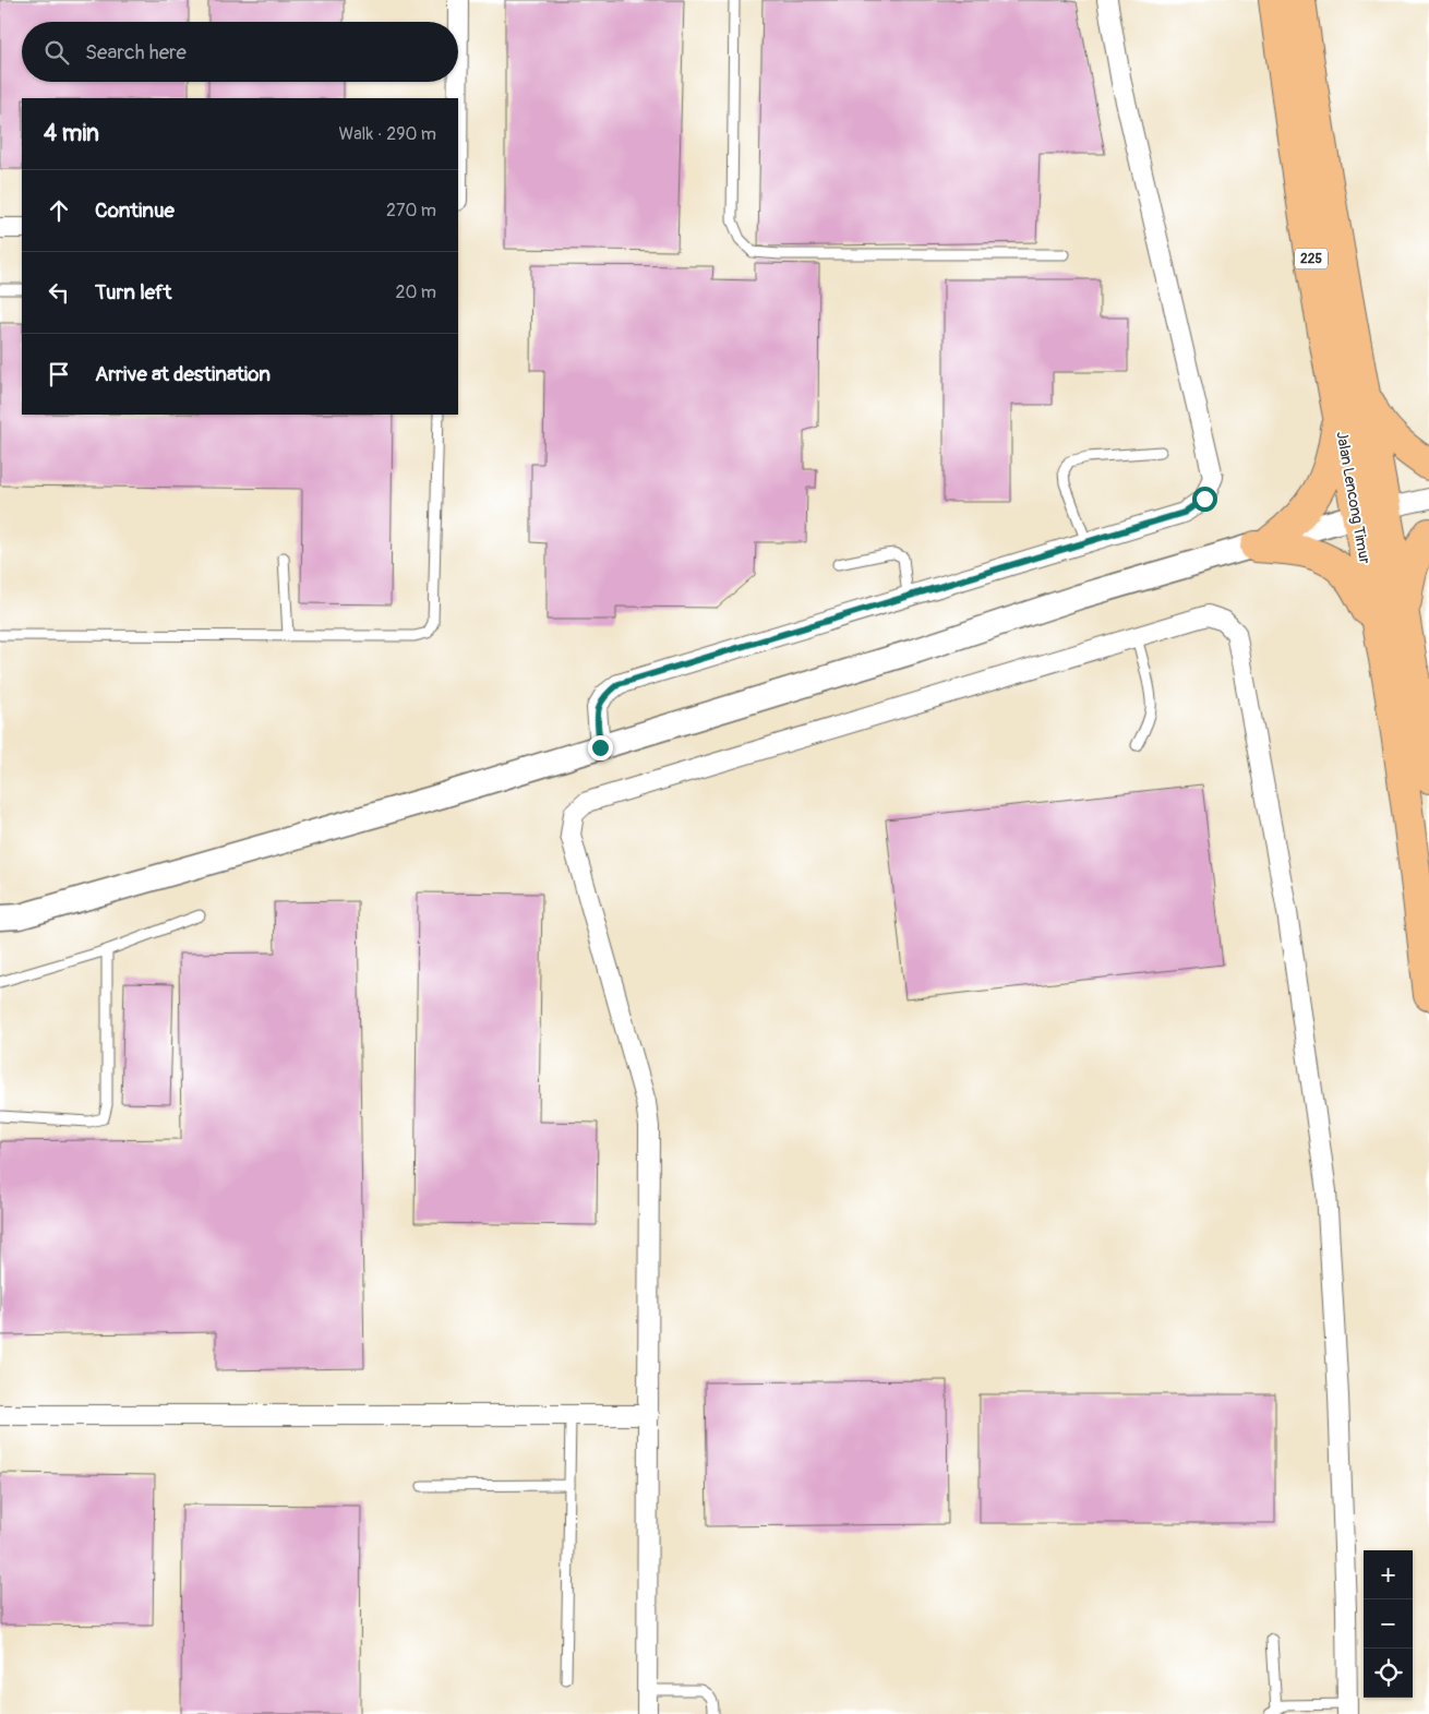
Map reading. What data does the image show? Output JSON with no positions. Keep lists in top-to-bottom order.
{
  "streets": {
    "highway": ["225", "Jalan Lencong Timur"]
  },
  "page": {
    "search": "Search here",
    "heading": ["4 min", "Walk · 290 m"],
    "list": [
      ["Continue", "270 m"],
      ["Turn left", "20 m"],
      "Arrive at destination"
    ],
    "map_buttons": ["+", "−"]
  }
}
